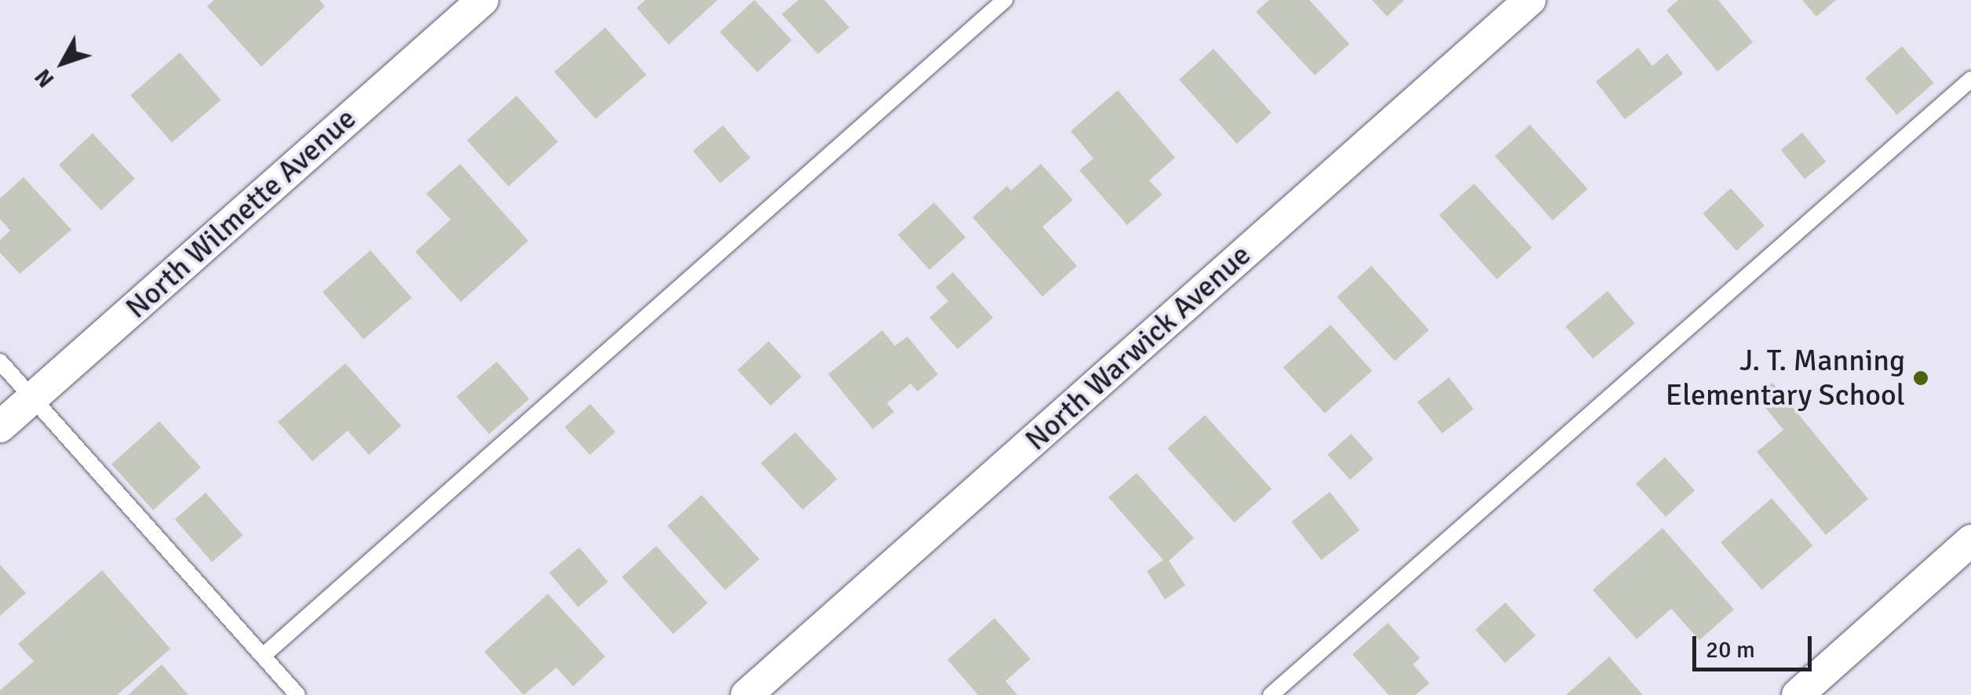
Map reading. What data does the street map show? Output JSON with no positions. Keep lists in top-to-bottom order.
{
  "streets": {
    "street": ["North Wilmette Avenue", "North Warwick Avenue"]
  },
  "places": ["J. T. Manning Elementary School"],
  "scale_bar": "20 m",
  "north": "bottom left"
}
